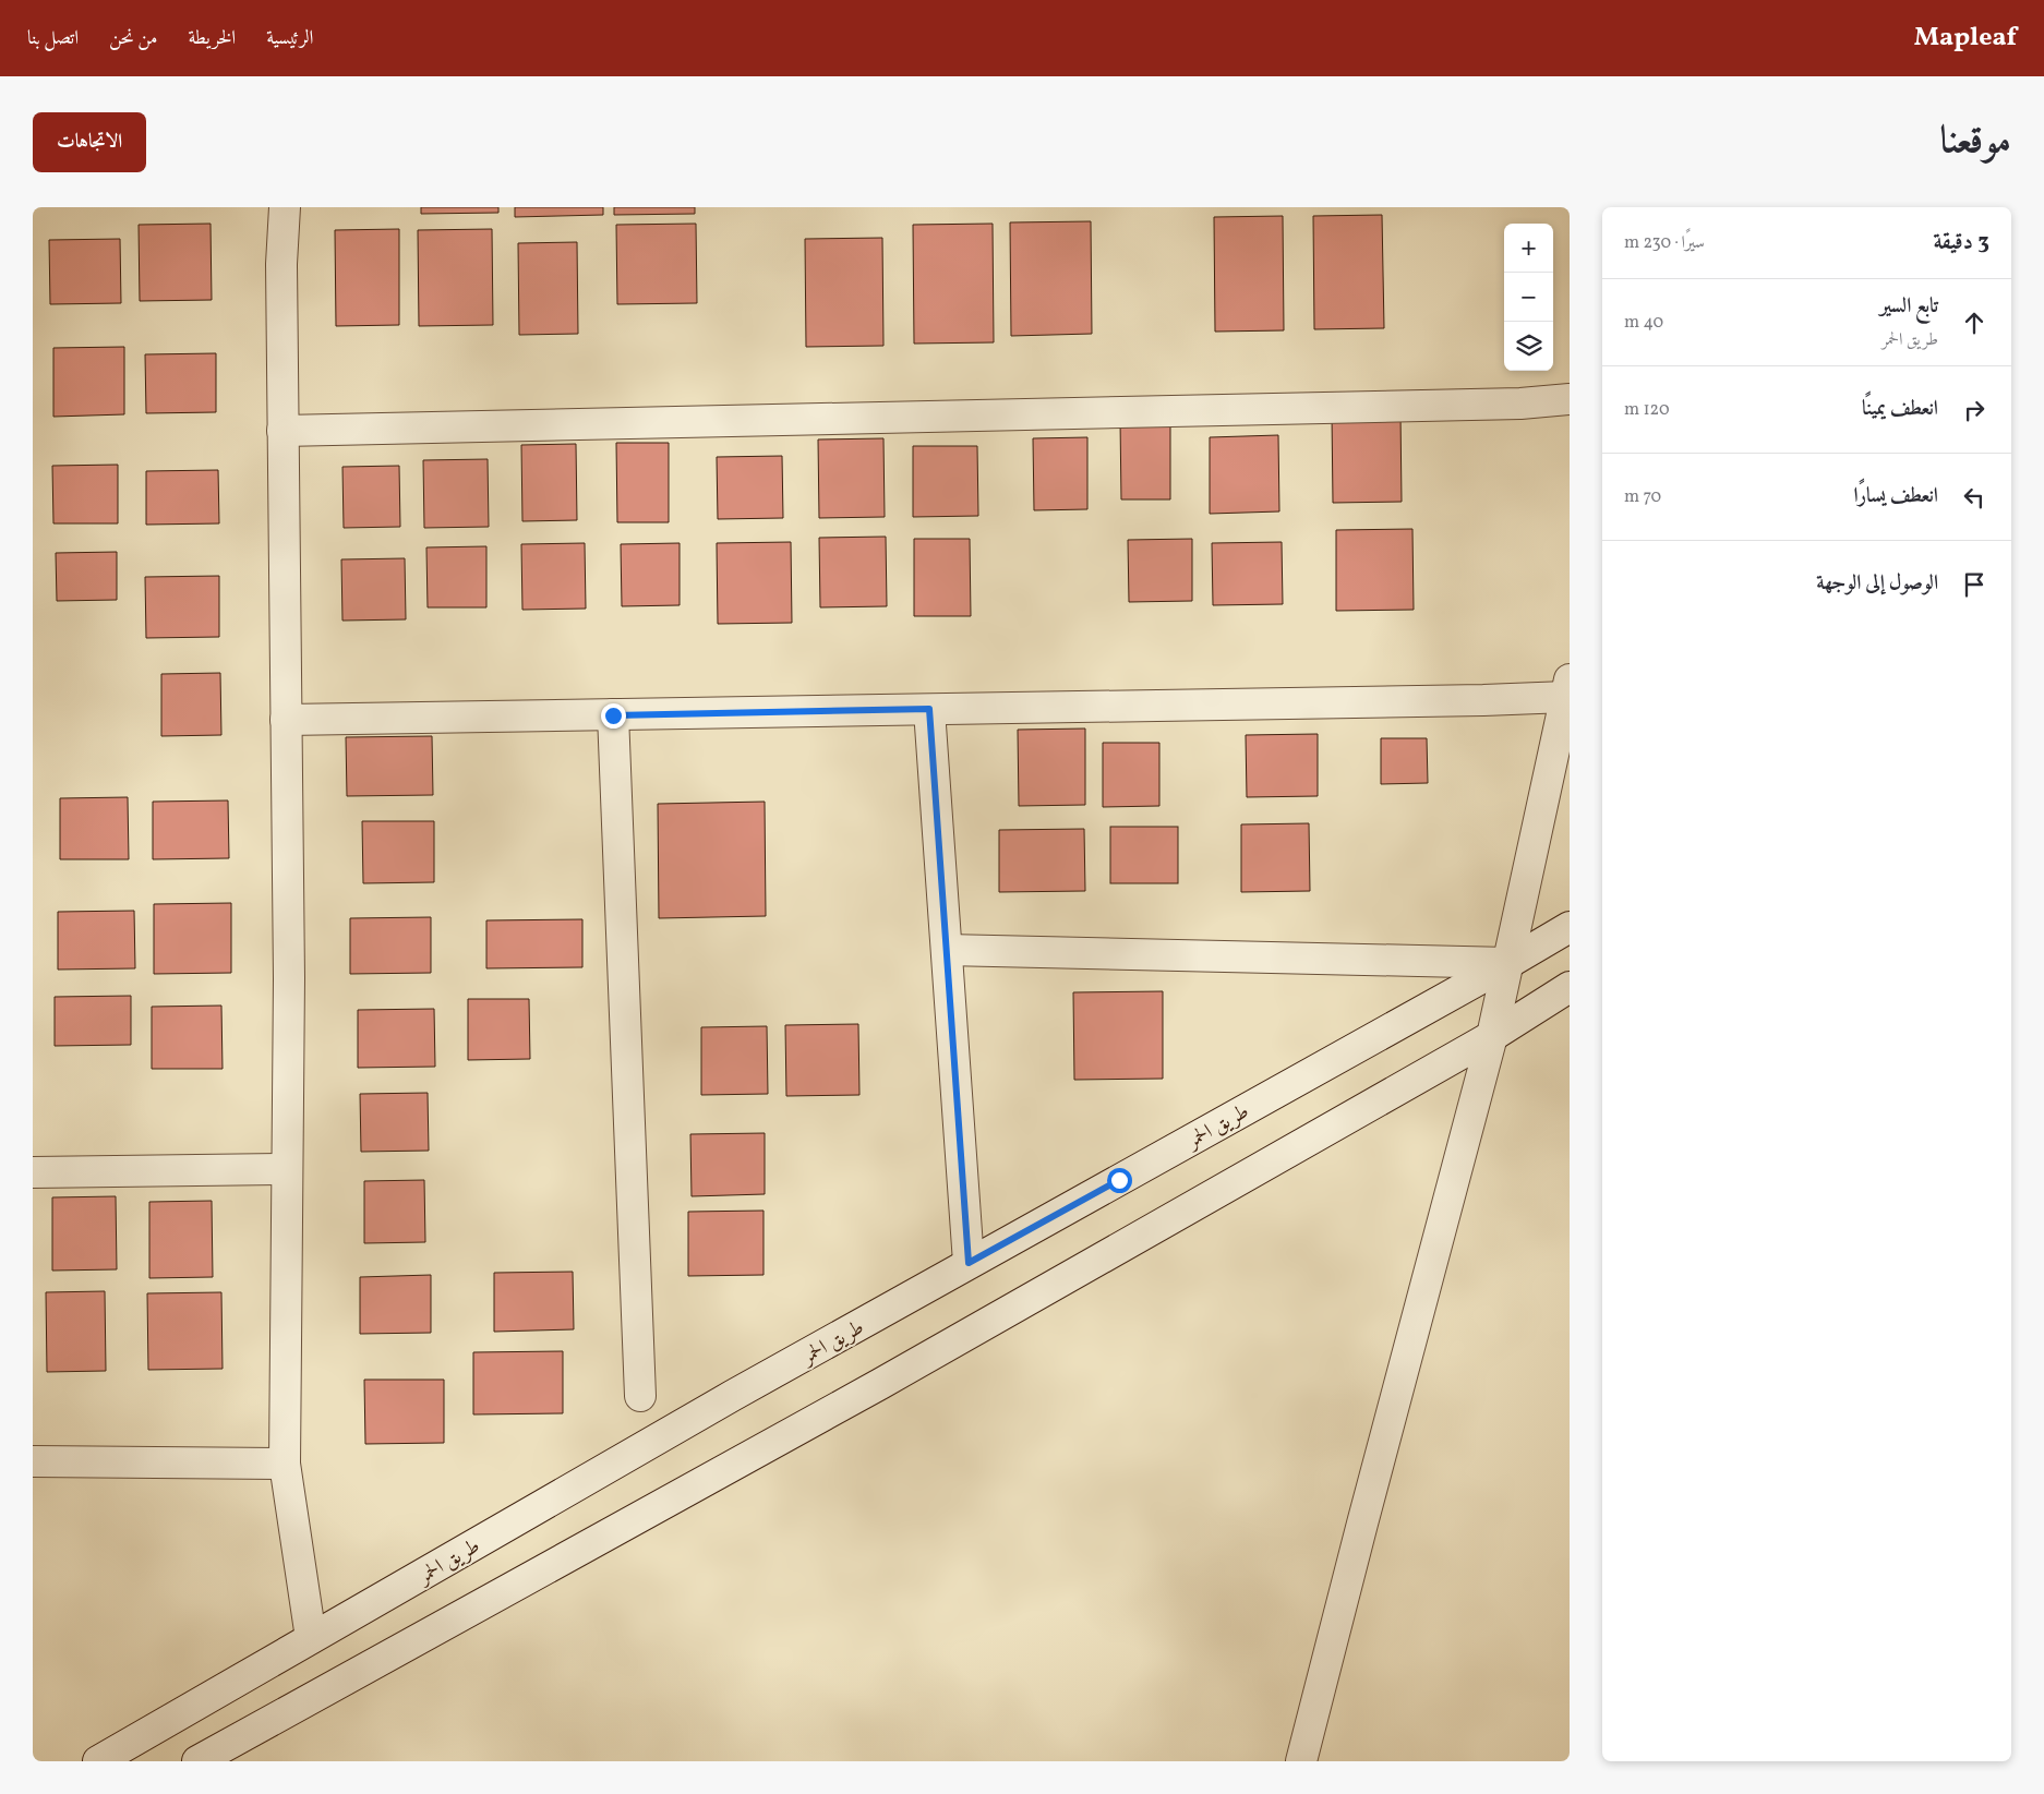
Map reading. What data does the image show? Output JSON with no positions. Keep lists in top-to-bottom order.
{
  "streets": {
    "street": ["طريق الحمر"]
  },
  "page": {
    "header": "Mapleaf",
    "nav": [
      "الرئيسية",
      "الخريطة",
      "من نحن",
      "اتصل بنا"
    ],
    "title": "موقعنا",
    "buttons": "الاتجاهات",
    "heading": ["3 دقيقة", "سيرًا · 230 m"],
    "map_buttons": ["+", "−"],
    "list": [
      ["تابع السير", "طريق الحمر", "40 m"],
      ["انعطف يمينًا", "120 m"],
      ["انعطف يسارًا", "70 m"],
      "الوصول إلى الوجهة"
    ]
  }
}
